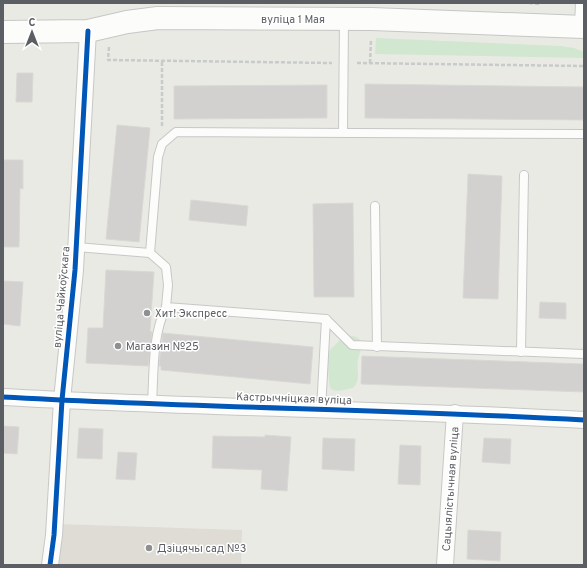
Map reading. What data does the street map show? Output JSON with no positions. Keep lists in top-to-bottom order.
{
  "streets": {
    "street": [
      "вуліца 1 Мая",
      "вуліца Чайкоўскага",
      "Кастрычніцкая вуліца",
      "Сацыялістычная вуліца"
    ]
  },
  "crossings": [
    ["вуліца 1 Мая", "вуліца Чайкоўскага"],
    ["вуліца Чайкоўскага", "Кастрычніцкая вуліца"],
    ["Кастрычніцкая вуліца", "Сацыялістычная вуліца"]
  ],
  "places": ["Хит! Экспресс", "Магазин №25", "Дзіцячы сад №3"],
  "north": "top"
}
